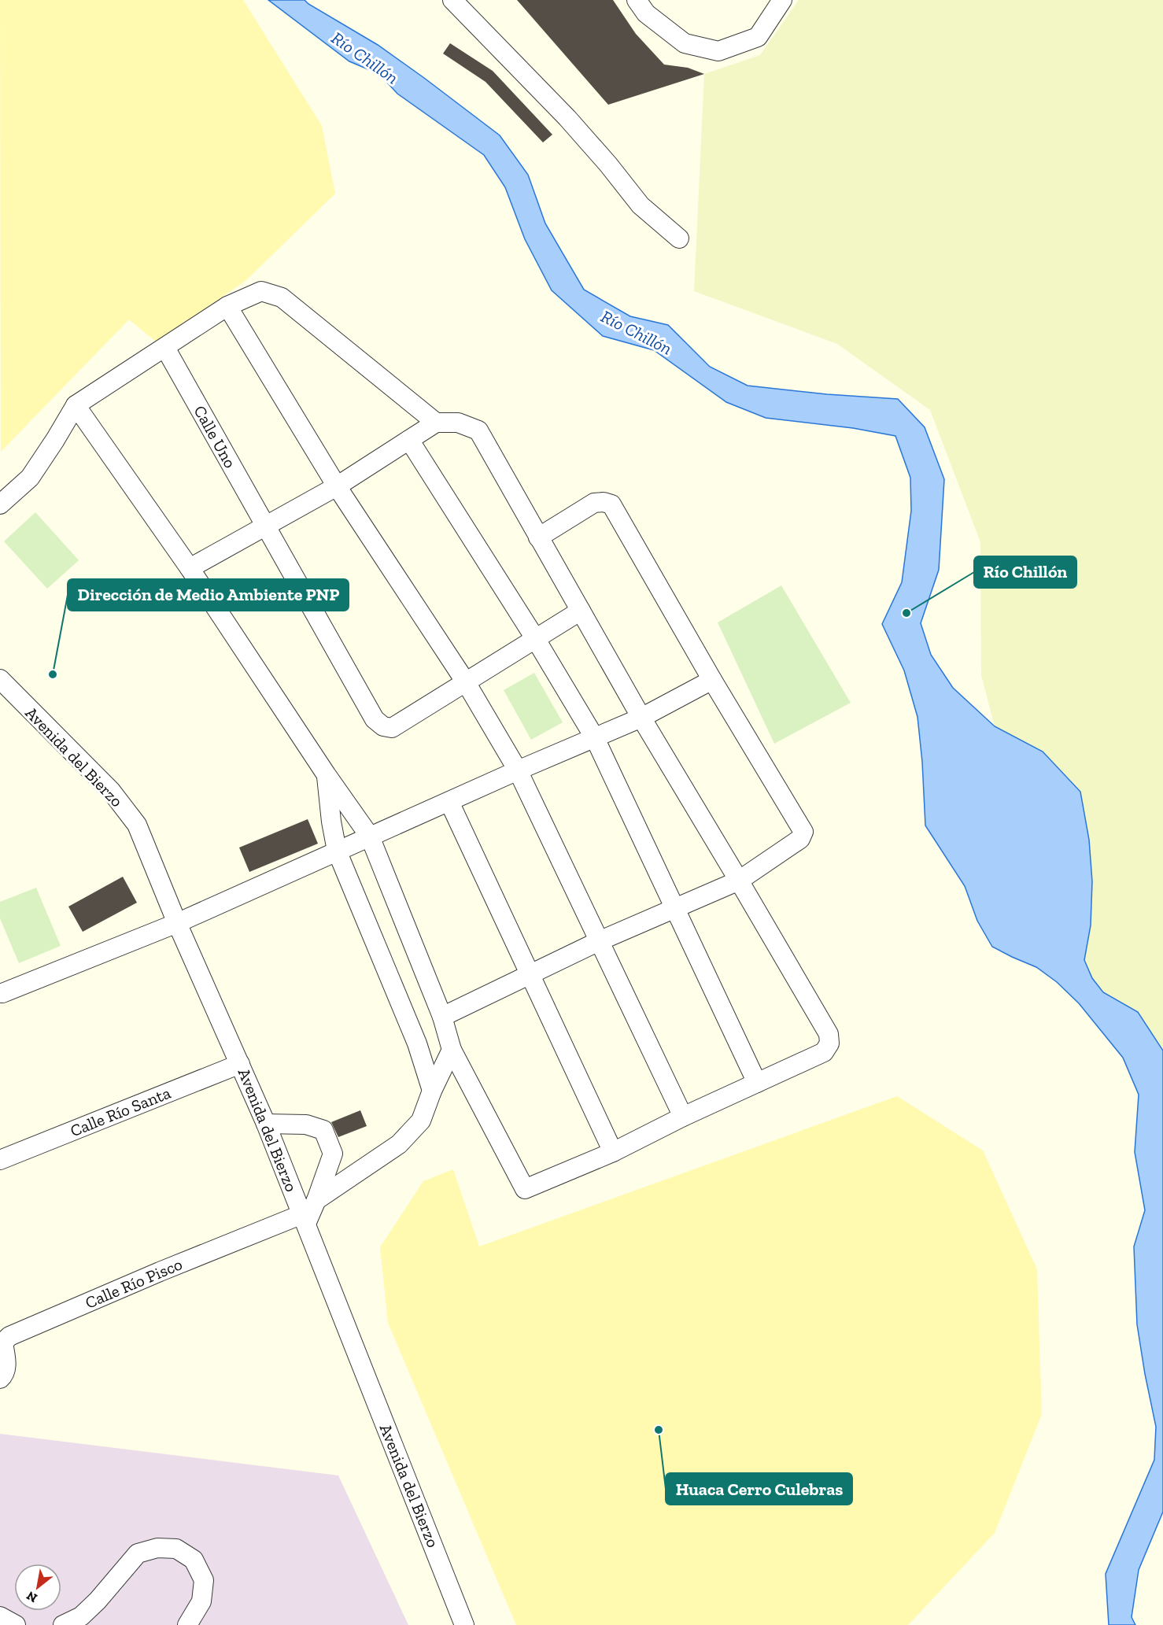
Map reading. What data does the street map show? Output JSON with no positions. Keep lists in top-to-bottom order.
{
  "streets": {
    "street": [
      "Calle Uno",
      "Avenida del Bierzo",
      "Calle Río Santa",
      "Calle Río Pisco"
    ]
  },
  "crossings": [
    ["Avenida del Bierzo", "Calle Río Santa"],
    ["Avenida del Bierzo", "Calle Río Pisco"]
  ],
  "water": ["Río Chillón"],
  "places": ["Río Chillón", "Dirección de Medio Ambiente PNP", "Huaca Cerro Culebras"],
  "north": "bottom left"
}
